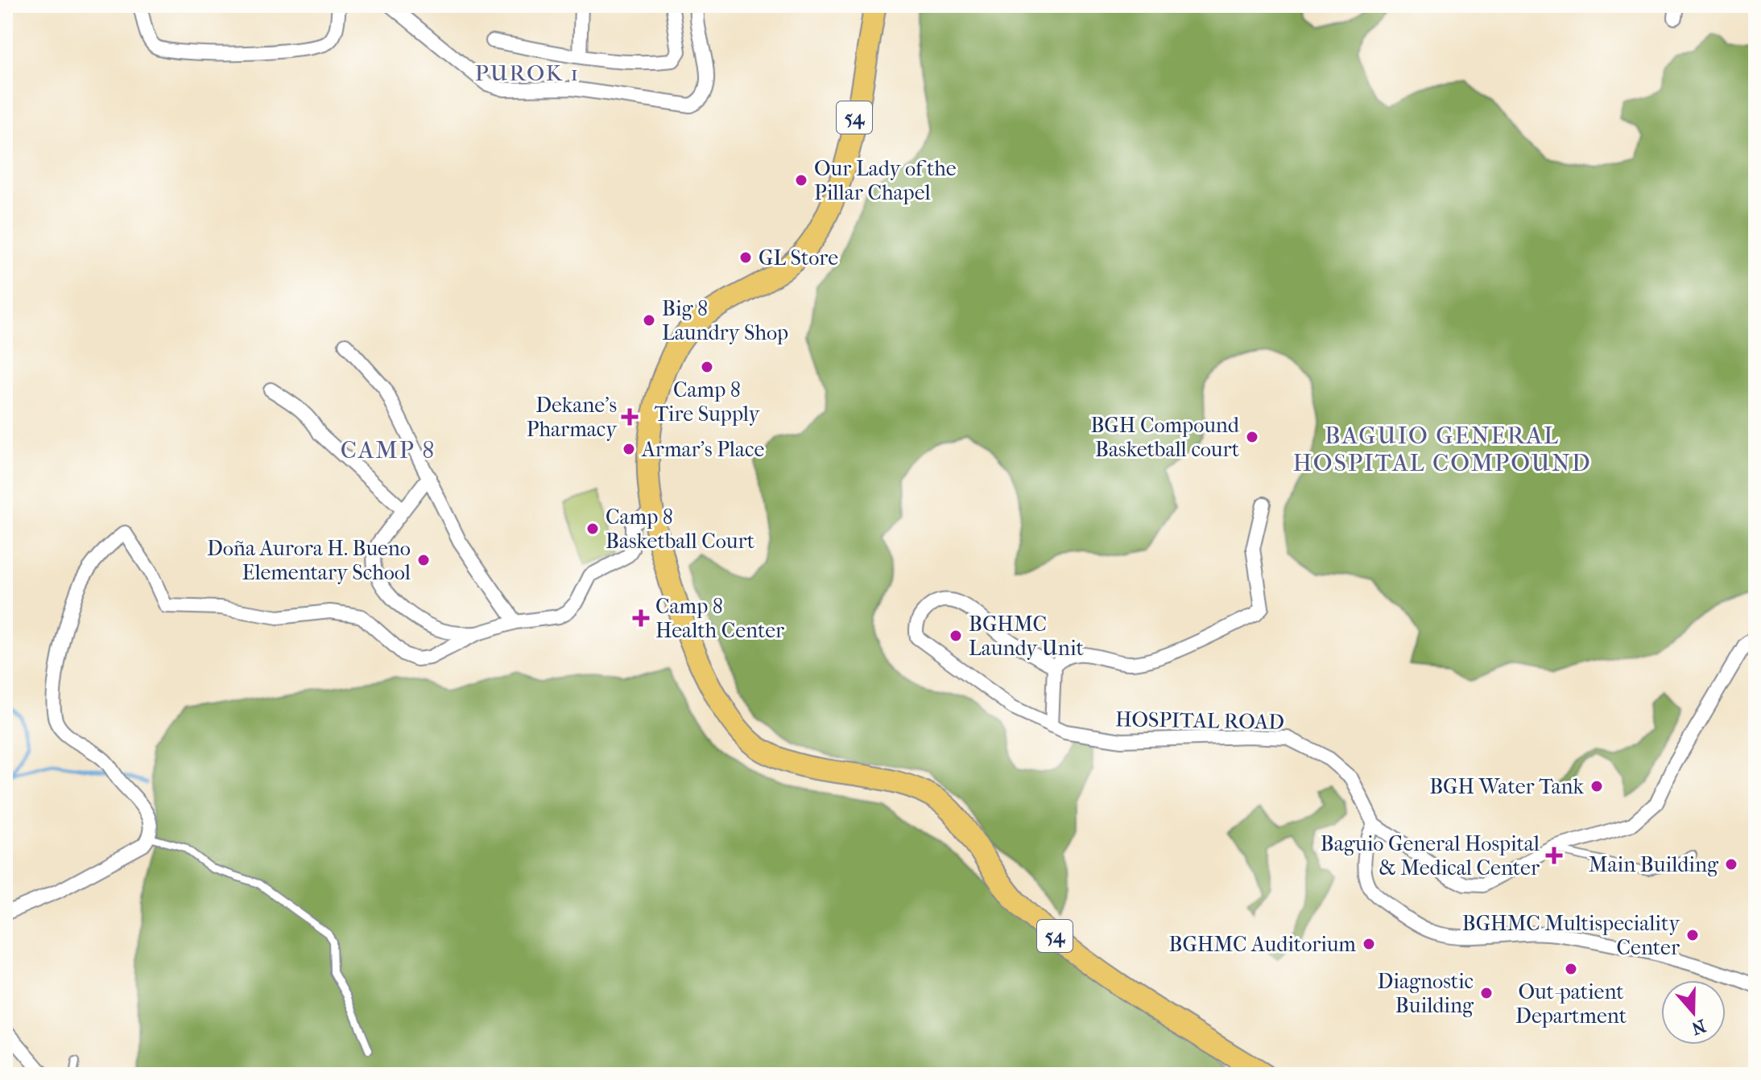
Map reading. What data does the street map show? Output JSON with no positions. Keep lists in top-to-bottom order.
{
  "streets": {
    "highway": ["54"],
    "street": ["HOSPITAL ROAD"]
  },
  "districts": ["PUROK 1", "BAGUIO GENERAL HOSPITAL COMPOUND", "CAMP 8"],
  "places": {
    "other": [
      "Our Lady of the Pillar Chapel",
      "GL Store",
      "Big 8 Laundry Shop",
      "Camp 8 Tire Supply",
      "BGH Compound Basketball court",
      "Armar's Place",
      "Camp 8 Basketball Court",
      "Doña Aurora H. Bueno Elementary School",
      "BGHMC Laundy Unit",
      "BGH Water Tank",
      "Main Building",
      "BGHMC Multispeciality Center",
      "BGHMC Auditorium",
      "Out-patient Department",
      "Diagnostic Building"
    ],
    "health": ["Dekane's Pharmacy", "Camp 8 Health Center", "Baguio General Hospital & Medical Center"]
  },
  "north": "bottom"
}
